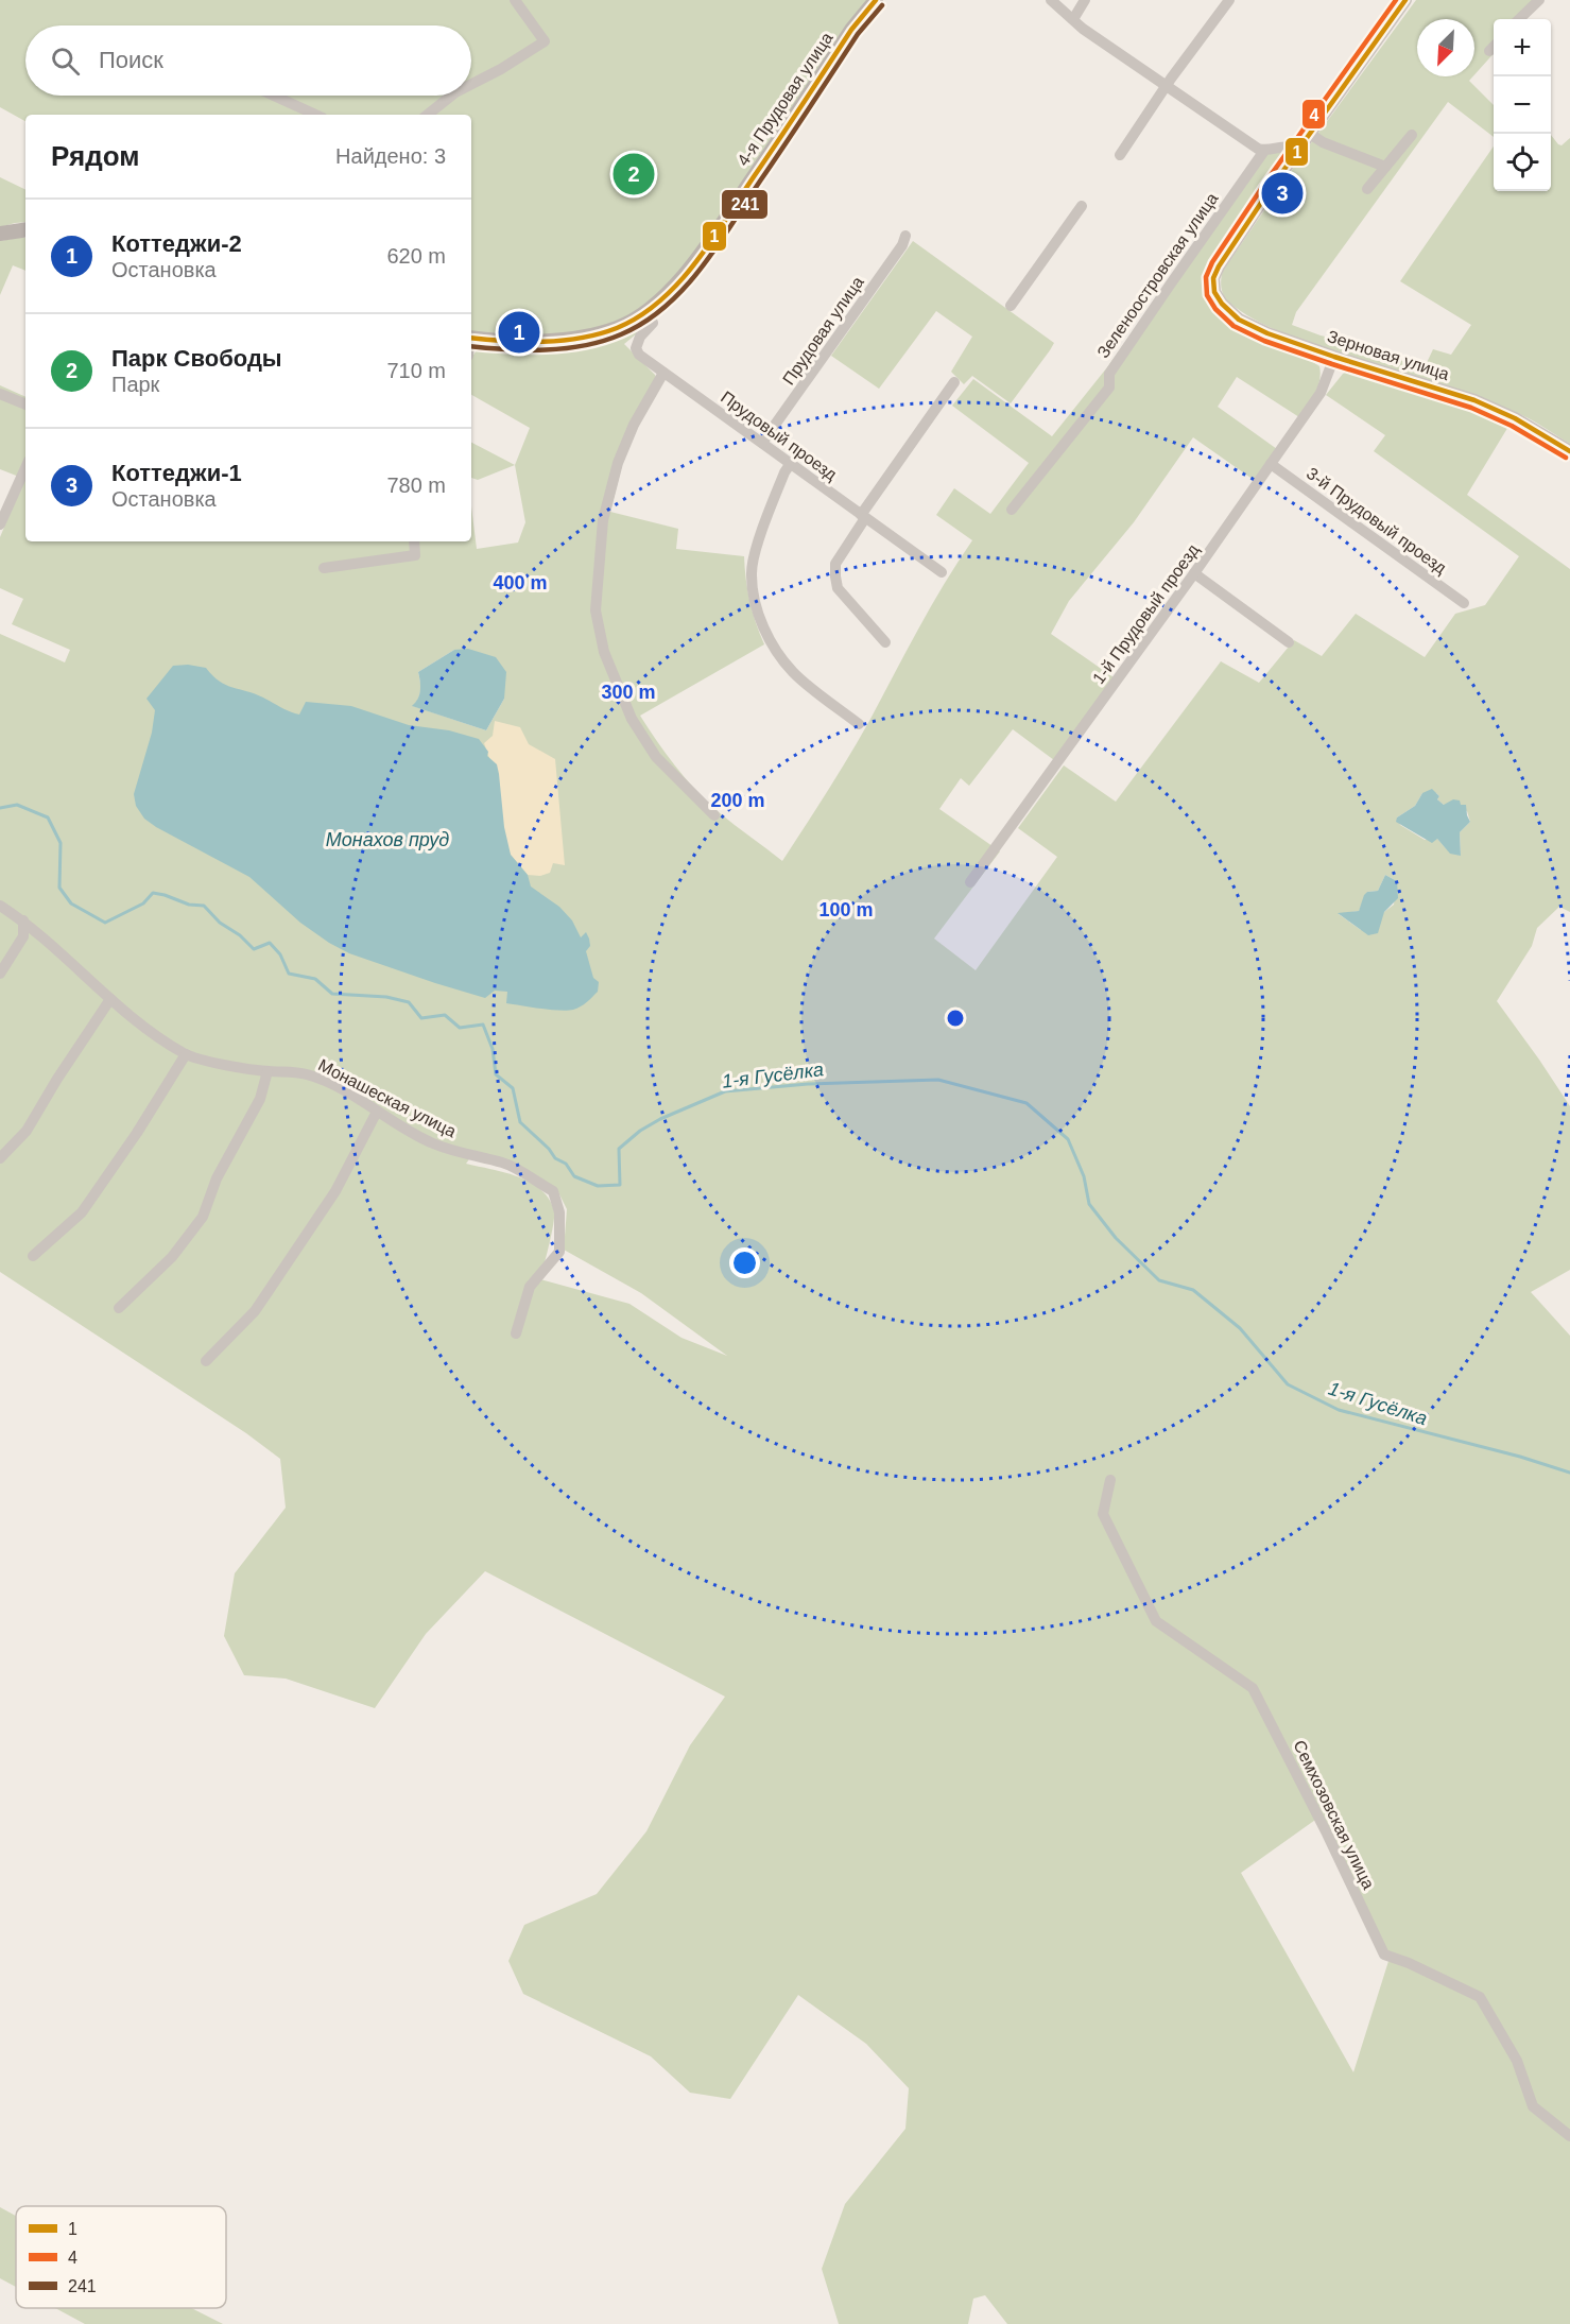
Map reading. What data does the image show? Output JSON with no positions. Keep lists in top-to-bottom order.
{
  "streets": {
    "main road": ["4-я Прудовая улица"],
    "street": [
      "Зеленоостровская улица",
      "Прудовая улица",
      "Зерновая улица",
      "Прудовый проезд",
      "3-й Прудовый проезд",
      "1-й Прудовый проезд",
      "Монашеская улица",
      "Семхозовская улица"
    ]
  },
  "crossings": [
    ["4-я Прудовая улица", "Прудовый проезд"],
    ["Прудовая улица", "Прудовый проезд"],
    ["Зерновая улица", "1-й Прудовый проезд"],
    ["3-й Прудовый проезд", "1-й Прудовый проезд"]
  ],
  "water": ["Монахов пруд", "1-я Гусёлка"],
  "lines": ["transit line 1", "transit line 4", "transit line 241"],
  "legend": ["1", "4", "241"],
  "north": "bottom left",
  "page": {
    "map_buttons": ["+", "−"],
    "search": "Поиск",
    "heading": ["Рядом", "Найдено: 3"],
    "pins": ["2", "3", "1"],
    "list": [
      {
        "mark": "1",
        "name": "Коттеджи-2",
        "note": "Остановка",
        "value": "620 m"
      },
      {
        "mark": "2",
        "name": "Парк Свободы",
        "note": "Парк",
        "value": "710 m"
      },
      {
        "mark": "3",
        "name": "Коттеджи-1",
        "note": "Остановка",
        "value": "780 m"
      }
    ]
  },
  "rings": [
    "400 m",
    "300 m",
    "200 m",
    "100 m"
  ]
}
